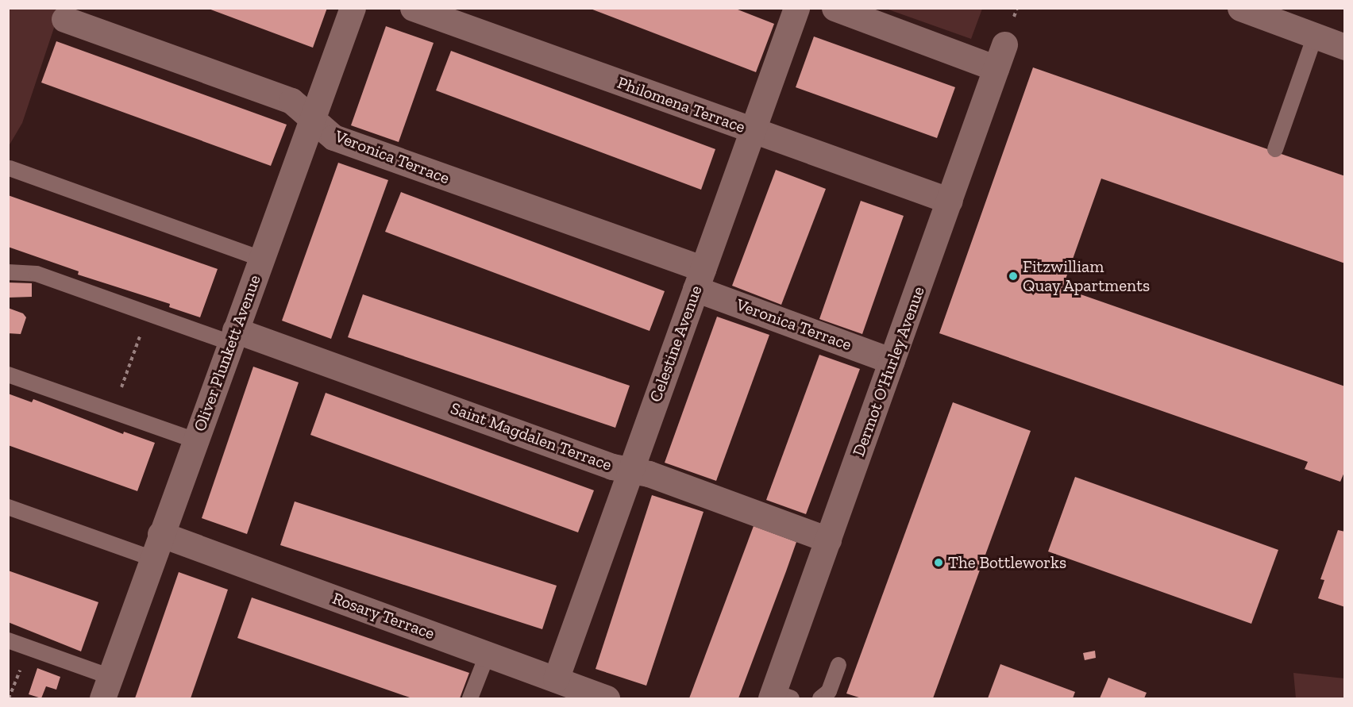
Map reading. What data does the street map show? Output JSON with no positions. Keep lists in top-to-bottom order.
{
  "streets": {
    "street": [
      "Philomena Terrace",
      "Veronica Terrace",
      "Celestine Avenue",
      "Oliver Plunkett Avenue",
      "Dermot O'Hurley Avenue",
      "Saint Magdalen Terrace",
      "Rosary Terrace"
    ]
  },
  "crossings": [
    ["Philomena Terrace", "Celestine Avenue"],
    ["Philomena Terrace", "Dermot O'Hurley Avenue"],
    ["Veronica Terrace", "Celestine Avenue"],
    ["Veronica Terrace", "Oliver Plunkett Avenue"],
    ["Veronica Terrace", "Dermot O'Hurley Avenue"],
    ["Celestine Avenue", "Saint Magdalen Terrace"],
    ["Celestine Avenue", "Rosary Terrace"],
    ["Oliver Plunkett Avenue", "Saint Magdalen Terrace"],
    ["Oliver Plunkett Avenue", "Rosary Terrace"],
    ["Dermot O'Hurley Avenue", "Saint Magdalen Terrace"]
  ],
  "places": ["Fitzwilliam Quay Apartments", "The Bottleworks"]
}
